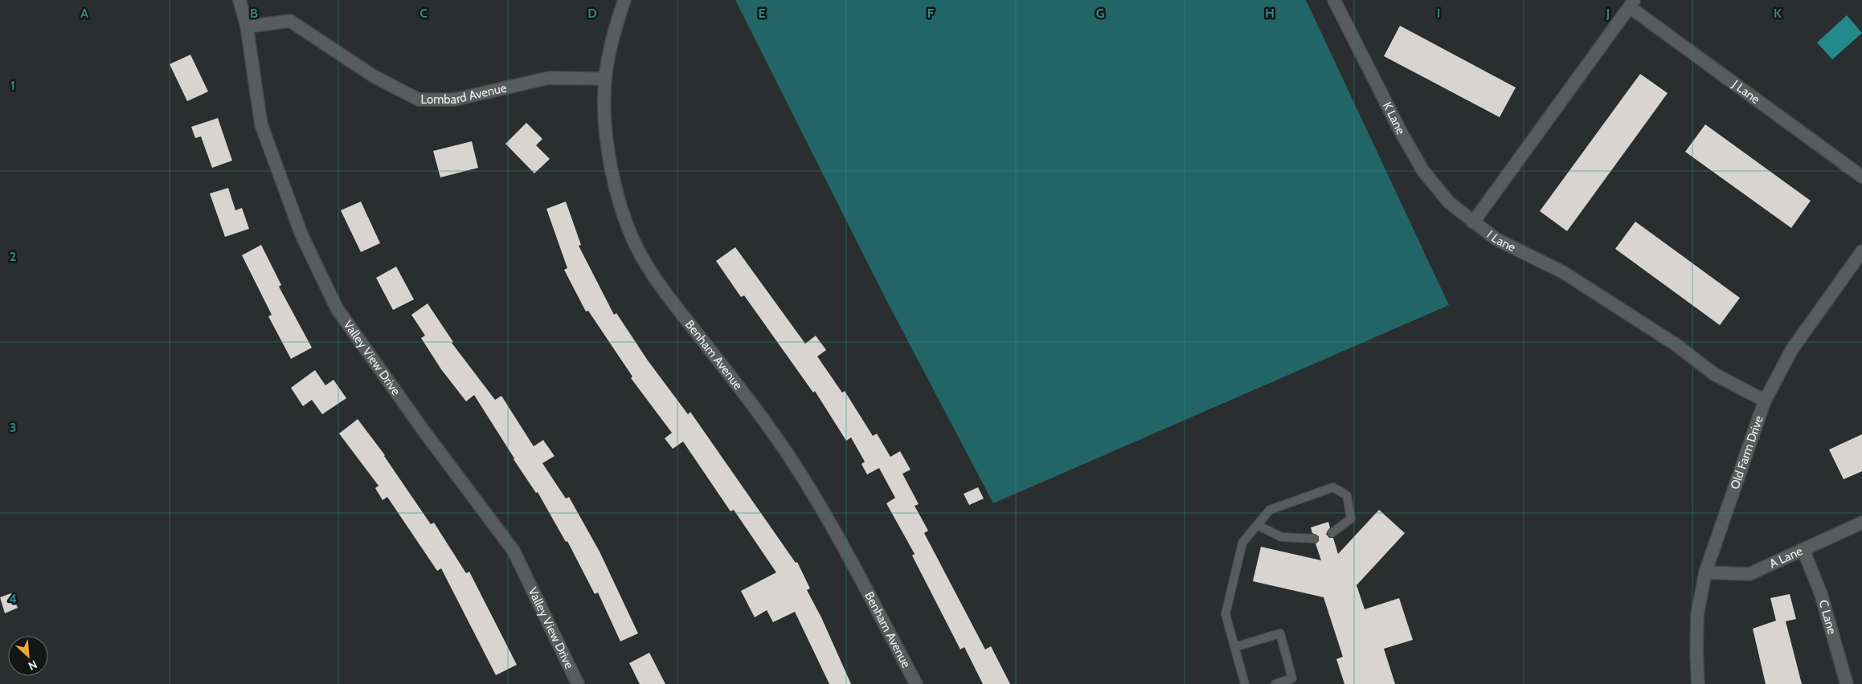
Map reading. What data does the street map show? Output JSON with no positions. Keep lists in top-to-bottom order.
{
  "streets": {
    "street": [
      "Lombard Avenue",
      "J Lane",
      "K Lane",
      "I Lane",
      "Benham Avenue",
      "Valley View Drive",
      "Old Farm Drive",
      "A Lane",
      "C Lane"
    ]
  },
  "crossings": [
    ["Lombard Avenue", "Benham Avenue"],
    ["Lombard Avenue", "Valley View Drive"],
    ["K Lane", "I Lane"],
    ["I Lane", "Old Farm Drive"],
    ["Old Farm Drive", "A Lane"],
    ["A Lane", "C Lane"]
  ],
  "north": "bottom right",
  "grid": {
    "columns": [
      "A",
      "B",
      "C",
      "D",
      "E",
      "F",
      "G",
      "H",
      "I",
      "J",
      "K"
    ],
    "rows": [
      "1",
      "2",
      "3",
      "4"
    ]
  }
}
